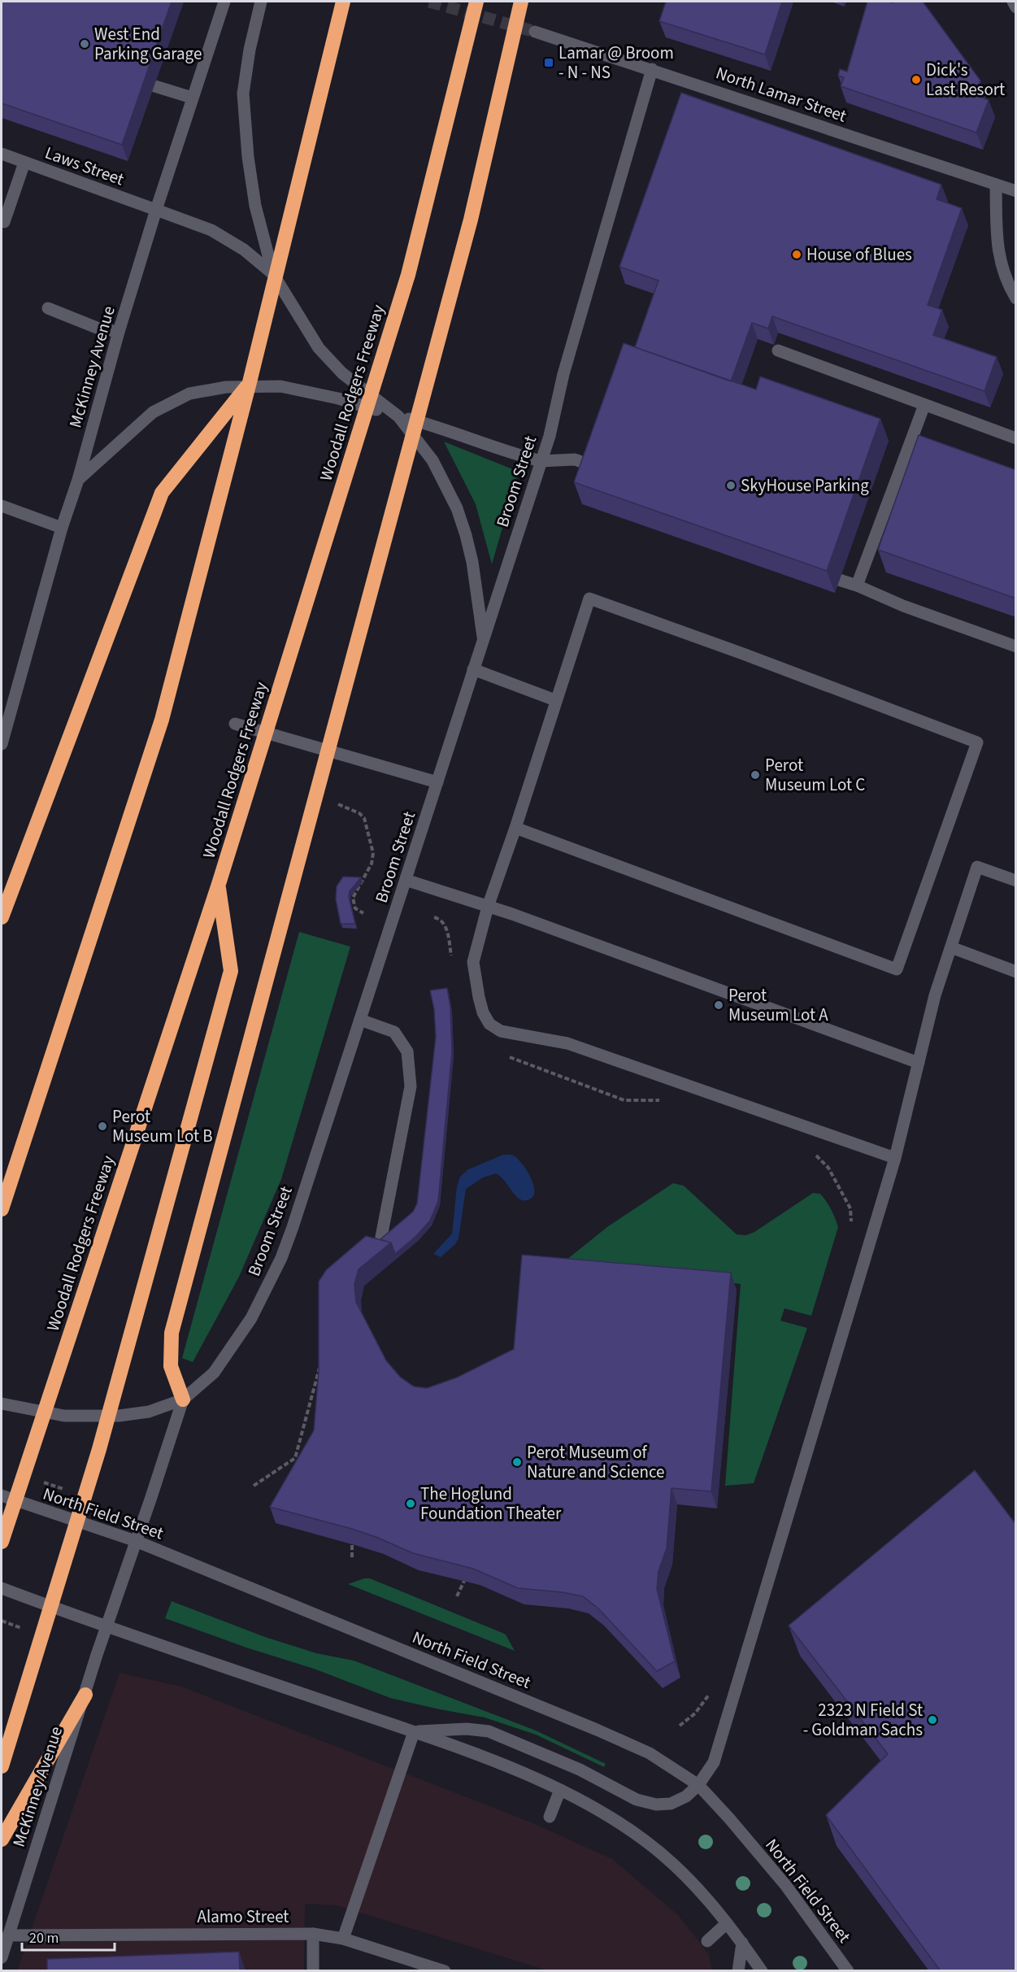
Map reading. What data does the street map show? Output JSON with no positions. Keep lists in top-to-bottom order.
{
  "streets": {
    "highway": ["Woodall Rodgers Freeway"],
    "main road": [
      "North Lamar Street",
      "Laws Street",
      "McKinney Avenue",
      "Broom Street",
      "North Field Street",
      "Alamo Street"
    ]
  },
  "crossings": [
    ["North Lamar Street", "Broom Street"],
    ["Laws Street", "McKinney Avenue"],
    ["McKinney Avenue", "Alamo Street"]
  ],
  "places": {
    "other": [
      "West End Parking Garage",
      "Dick's Last Resort",
      "House of Blues",
      "SkyHouse Parking",
      "Perot Museum Lot C",
      "Perot Museum Lot A",
      "Perot Museum Lot B",
      "Perot Museum of Nature and Science",
      "The Hoglund Foundation Theater",
      "2323 N Field St - Goldman Sachs"
    ],
    "transit": ["Lamar @ Broom - N - NS"]
  },
  "scale_bar": "20 m"
}
